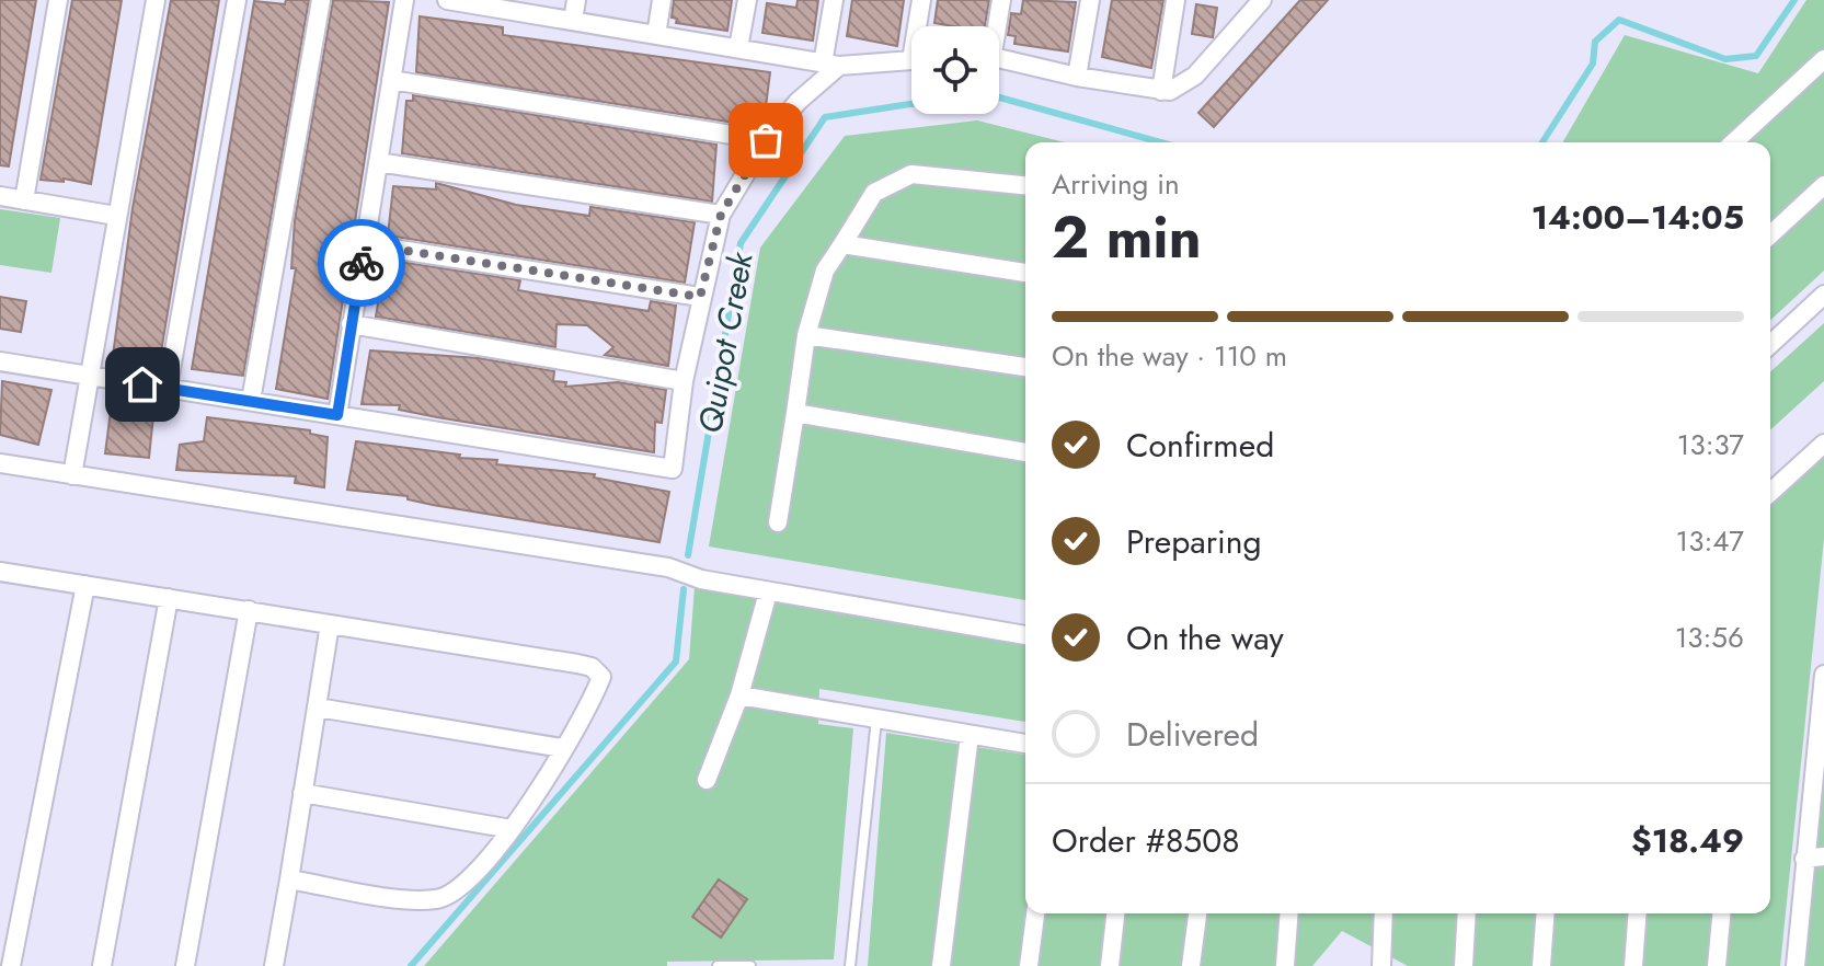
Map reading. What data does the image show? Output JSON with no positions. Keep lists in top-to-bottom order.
{
  "water": ["Quipot Creek"],
  "page": {
    "heading": ["2 min", "Arriving in", "14:00–14:05"],
    "panel": ["Order #8508", "$18.49"],
    "bar": "On the way · 110 m",
    "list": [
      ["Confirmed", "13:37"],
      ["Preparing", "13:47"],
      ["On the way", "13:56"],
      "Delivered"
    ]
  }
}
